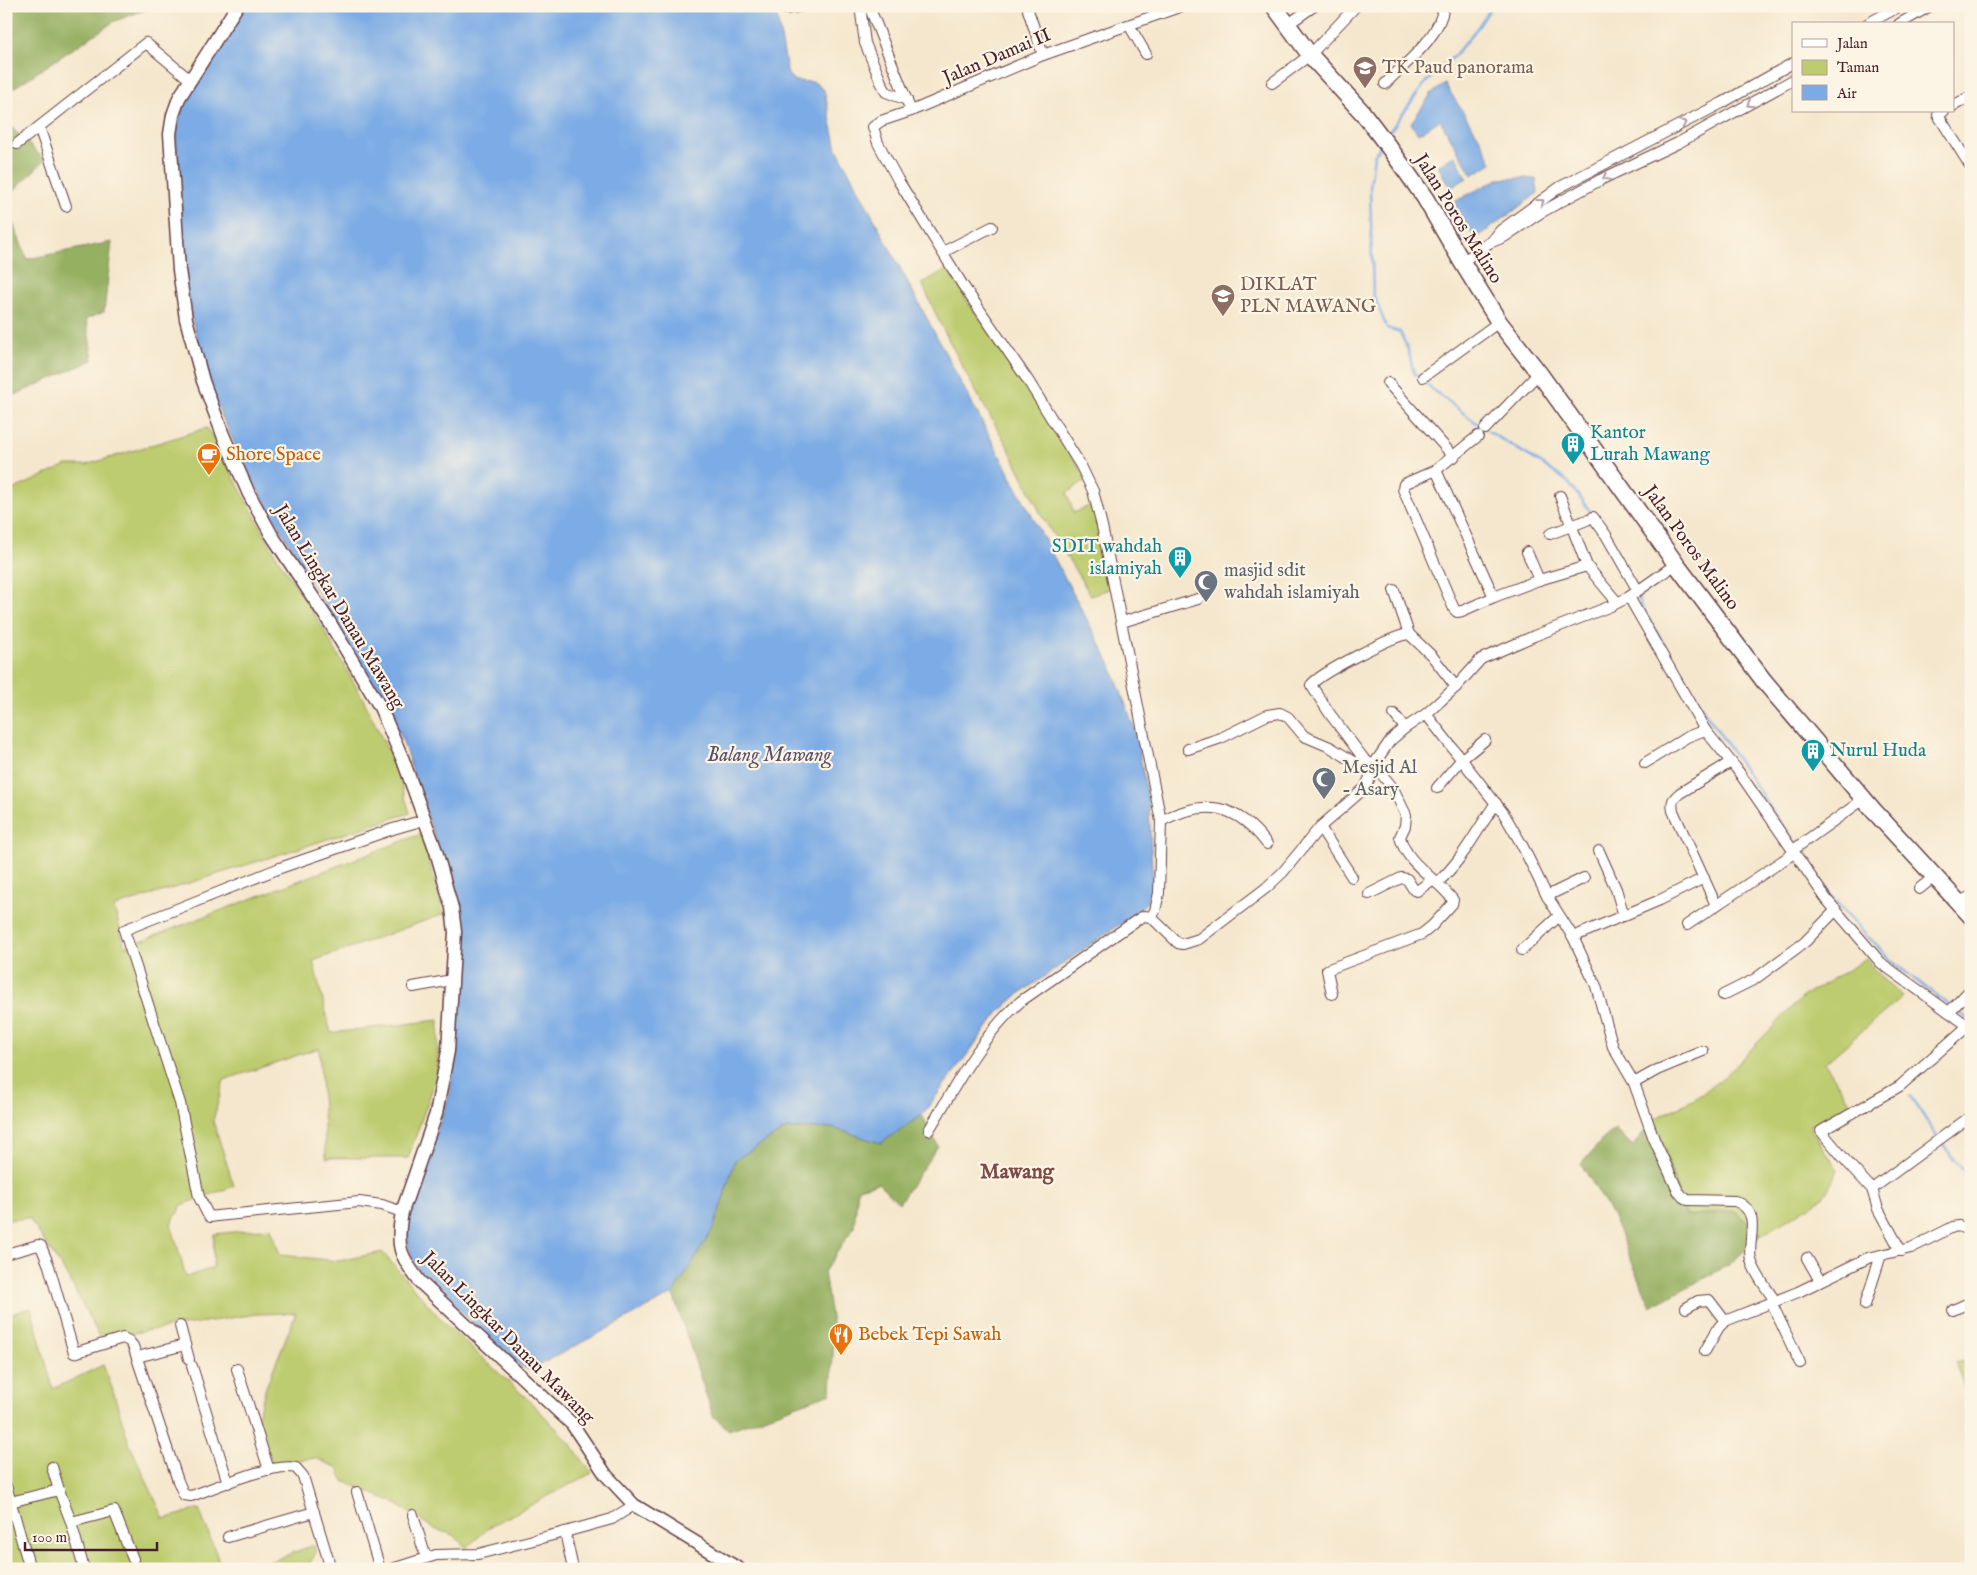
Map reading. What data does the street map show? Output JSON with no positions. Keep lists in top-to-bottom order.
{
  "streets": {
    "main road": ["Jalan Poros Malino"],
    "street": ["Jalan Damai II", "Jalan Lingkar Danau Mawang"]
  },
  "districts": ["Mawang"],
  "water": ["Balang Mawang"],
  "places": {
    "school or university": ["TK Paud panorama", "DIKLAT PLN MAWANG"],
    "building": ["Kantor Lurah Mawang", "SDIT wahdah islamiyah", "Nurul Huda"],
    "cafe": ["Shore Space"],
    "mosque": ["masjid sdit wahdah islamiyah", "Mesjid Al - Asary"],
    "restaurant": ["Bebek Tepi Sawah"]
  },
  "legend": ["Jalan", "Taman", "Air"],
  "scale_bar": "100 m"
}
